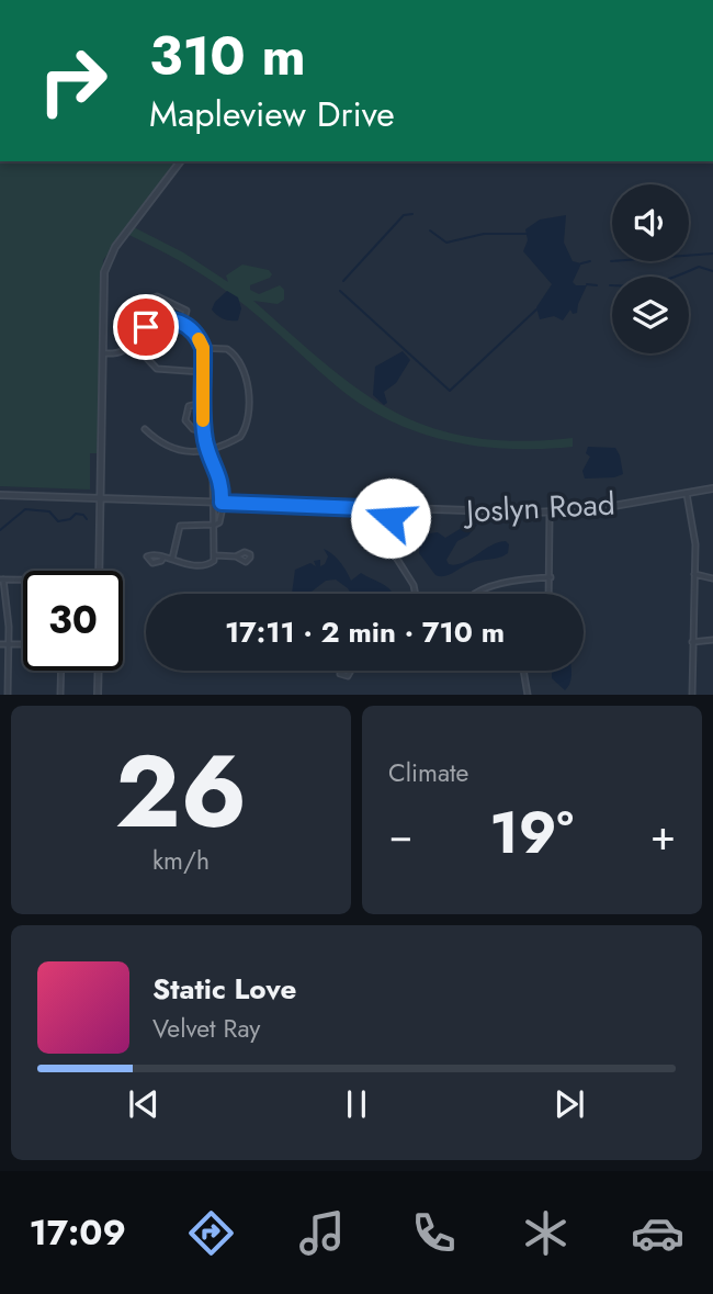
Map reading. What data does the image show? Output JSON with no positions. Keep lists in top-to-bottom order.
{
  "streets": {
    "street": ["Joslyn Road"]
  },
  "page": {
    "turn": ["310 m", "Mapleview Drive"],
    "limit": "30",
    "trip": "17:11 · 2 min · 710 m",
    "tile": [
      ["26", "km/h"],
      "Climate"
    ],
    "heat": ["−", "19°", "+"],
    "song": ["Static Love", "Velvet Ray"],
    "tabs": "17:09"
  }
}
